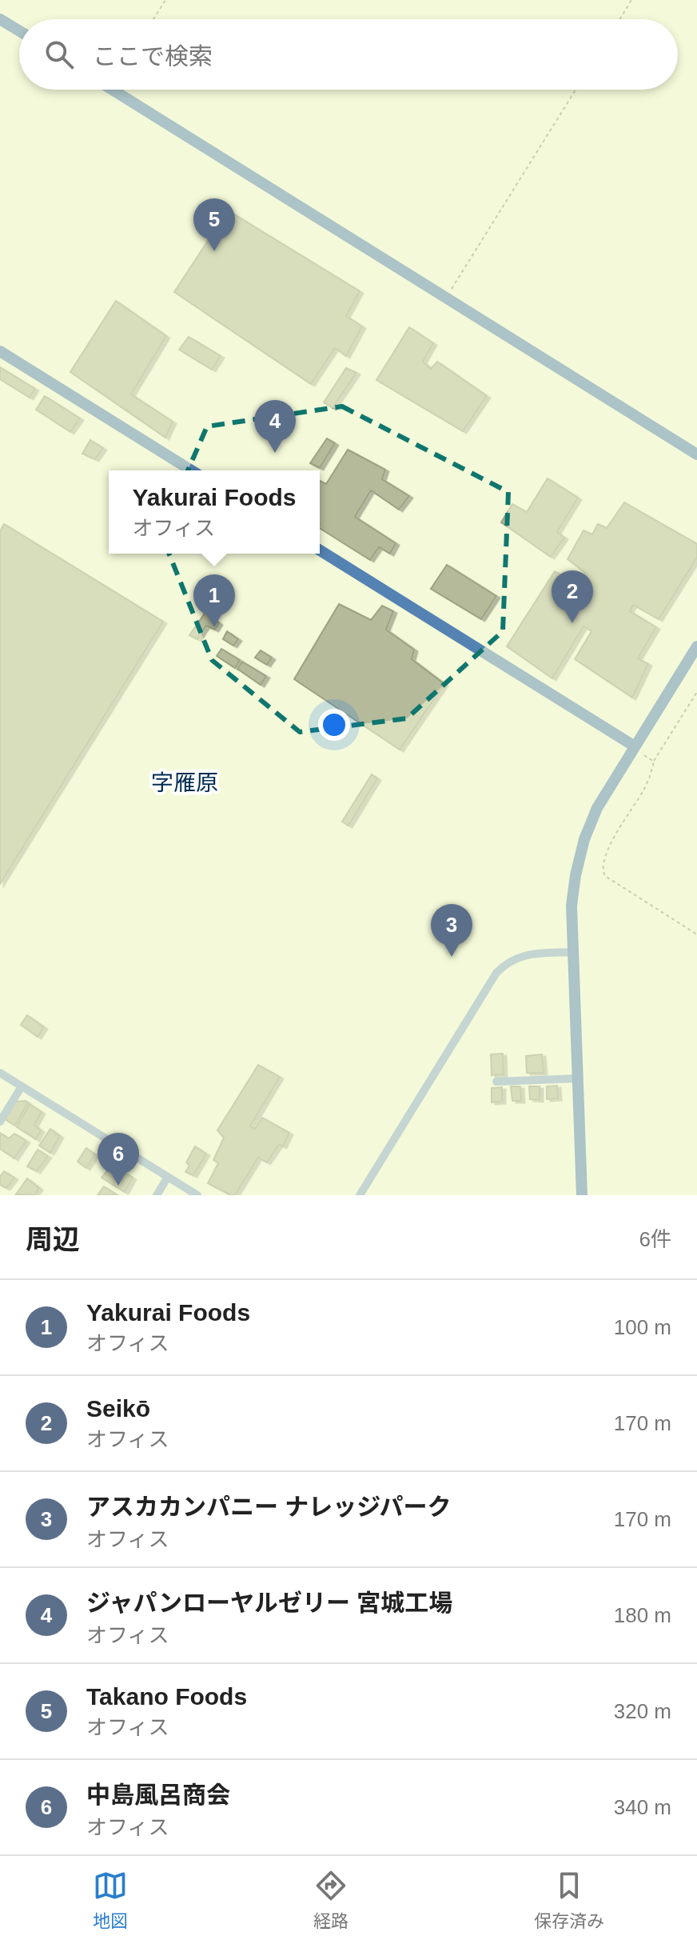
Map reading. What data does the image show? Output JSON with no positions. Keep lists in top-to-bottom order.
{
  "districts": ["字雁原"],
  "page": {
    "search": "ここで検索",
    "pins": [
      "5",
      "4",
      "2",
      "1",
      "3",
      "6"
    ],
    "popup": ["Yakurai Foods", "オフィス"],
    "heading": ["周辺", "6件"],
    "list": [
      {
        "mark": "1",
        "name": "Yakurai Foods",
        "note": "オフィス",
        "value": "100 m"
      },
      {
        "mark": "2",
        "name": "Seikō",
        "note": "オフィス",
        "value": "170 m"
      },
      {
        "mark": "3",
        "name": "アスカカンパニー ナレッジパーク",
        "note": "オフィス",
        "value": "170 m"
      },
      {
        "mark": "4",
        "name": "ジャパンローヤルゼリー 宮城工場",
        "note": "オフィス",
        "value": "180 m"
      },
      {
        "mark": "5",
        "name": "Takano Foods",
        "note": "オフィス",
        "value": "320 m"
      },
      {
        "mark": "6",
        "name": "中島風呂商会",
        "note": "オフィス",
        "value": "340 m"
      }
    ],
    "nav": ["地図", "経路", "保存済み"]
  }
}
